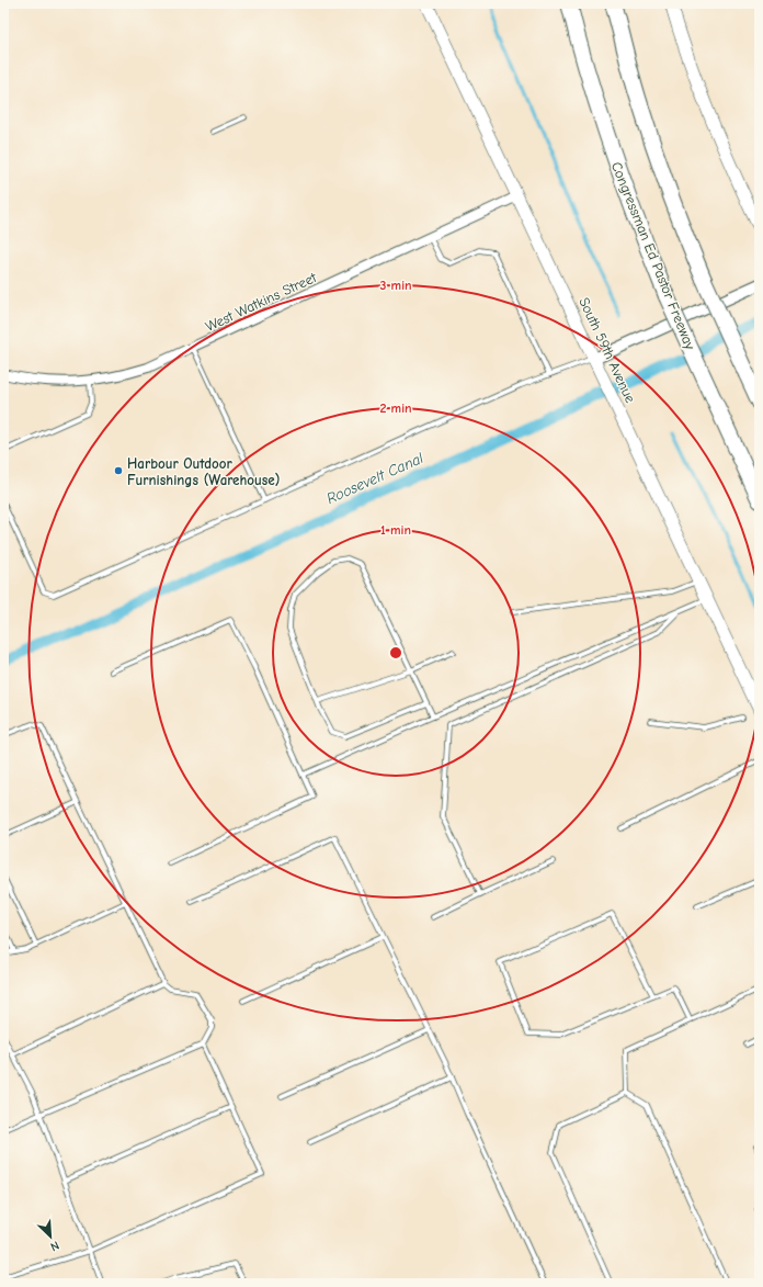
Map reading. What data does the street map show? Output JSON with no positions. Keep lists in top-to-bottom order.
{
  "streets": {
    "highway": ["Congressman Ed Pastor Freeway"],
    "main road": ["South 59th Avenue"],
    "street": ["West Watkins Street"]
  },
  "crossings": [
    ["West Watkins Street", "South 59th Avenue"]
  ],
  "water": ["Roosevelt Canal"],
  "places": ["Harbour Outdoor Furnishings (Warehouse)"],
  "north": "bottom right",
  "rings": ["3 min", "2 min", "1 min"]
}
